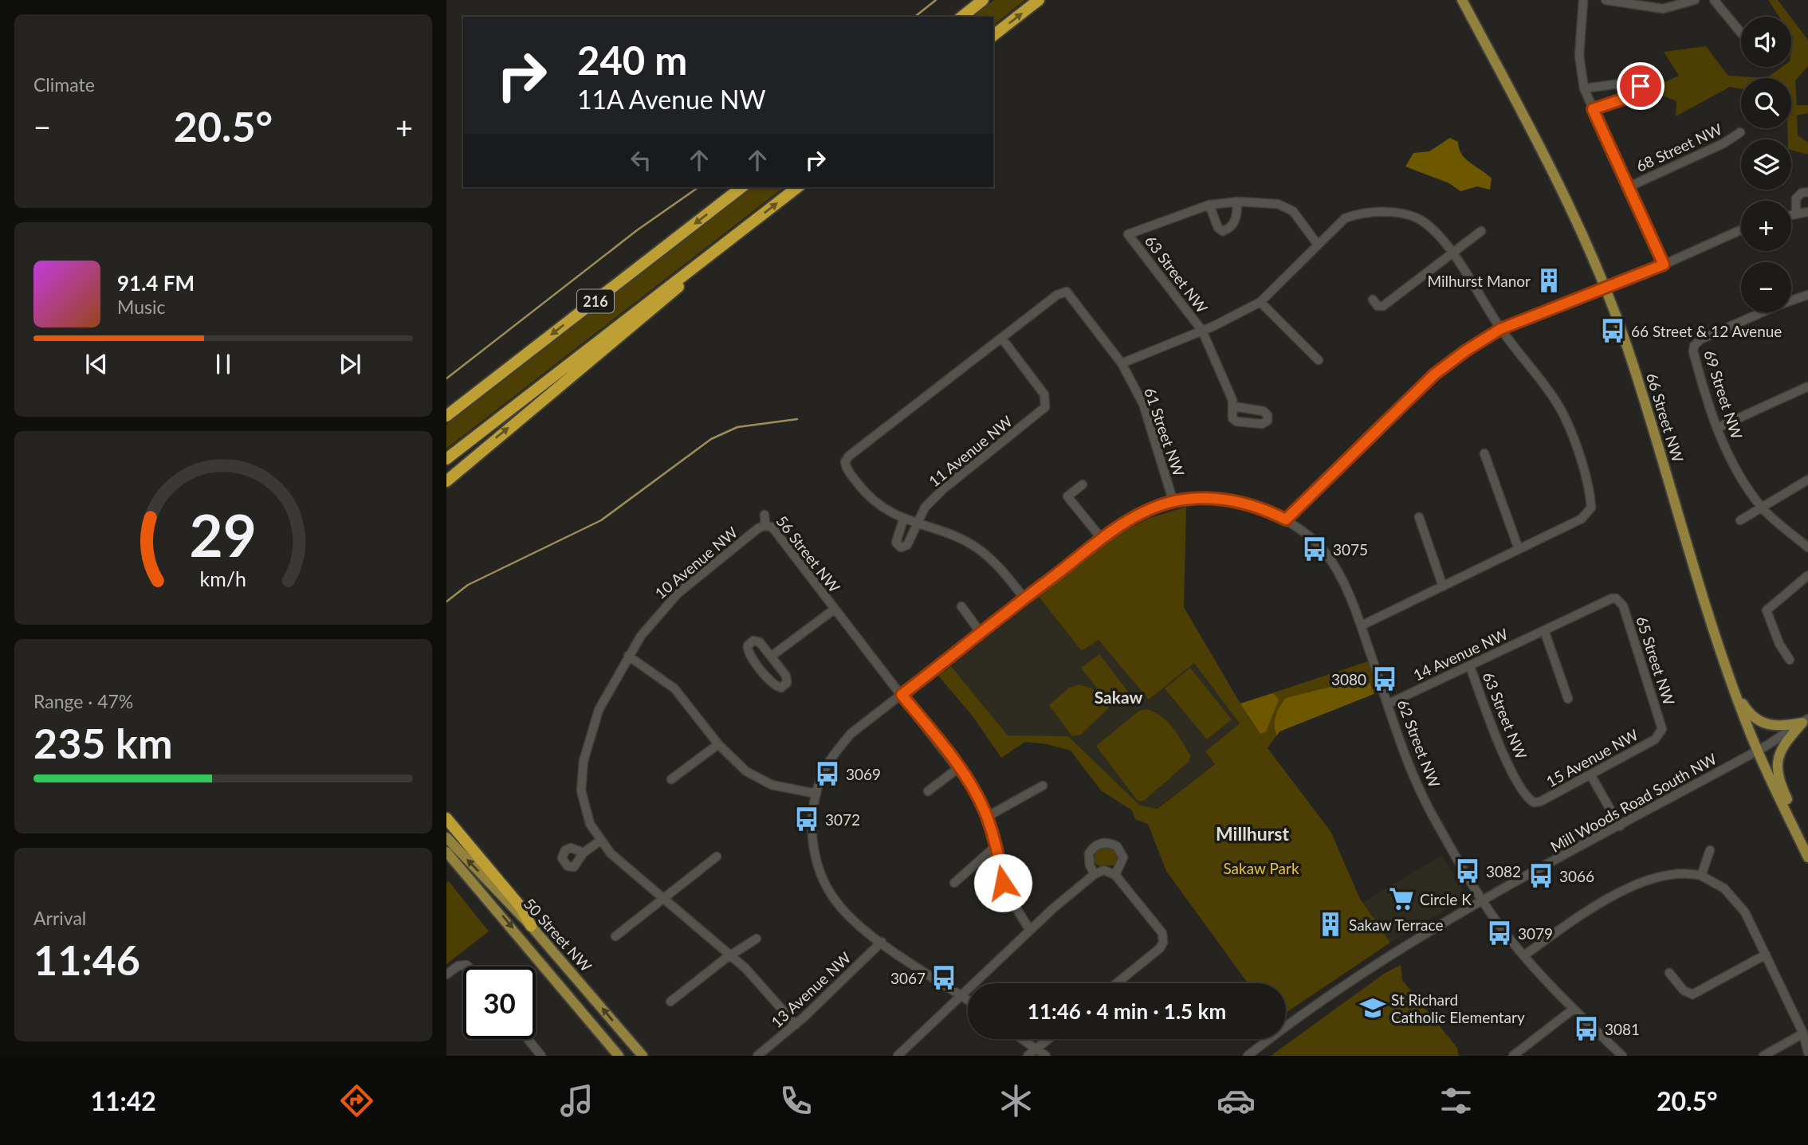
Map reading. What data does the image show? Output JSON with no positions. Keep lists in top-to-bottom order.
{
  "streets": {
    "highway": ["216"],
    "main road": ["66 Street NW", "50 Street NW"],
    "street": [
      "68 Street NW",
      "63 Street NW",
      "69 Street NW",
      "61 Street NW",
      "11 Avenue NW",
      "56 Street NW",
      "10 Avenue NW",
      "14 Avenue NW",
      "65 Street NW",
      "62 Street NW",
      "15 Avenue NW",
      "Mill Woods Road South NW",
      "13 Avenue NW"
    ]
  },
  "crossings": [
    ["63 Street NW", "14 Avenue NW"],
    ["63 Street NW", "15 Avenue NW"],
    ["66 Street NW", "Mill Woods Road South NW"],
    ["61 Street NW", "11 Avenue NW"],
    ["61 Street NW", "62 Street NW"],
    ["56 Street NW", "10 Avenue NW"],
    ["56 Street NW", "62 Street NW"],
    ["10 Avenue NW", "13 Avenue NW"],
    ["14 Avenue NW", "65 Street NW"],
    ["14 Avenue NW", "62 Street NW"],
    ["65 Street NW", "15 Avenue NW"],
    ["62 Street NW", "Mill Woods Road South NW"],
    ["62 Street NW", "13 Avenue NW"]
  ],
  "districts": ["Sakaw", "Millhurst"],
  "parks": ["Sakaw Park"],
  "places": {
    "building": ["Milhurst Manor", "Sakaw Terrace"],
    "bus stop": [
      "66 Street & 12 Avenue",
      "3075",
      "3080",
      "3069",
      "3072",
      "3082",
      "3066",
      "3079",
      "3067",
      "3081"
    ],
    "supermarket": ["Circle K"],
    "school or university": ["St Richard Catholic Elementary"]
  },
  "page": {
    "tile": [
      "Climate",
      ["Range · 47%", "235 km"],
      ["Arrival", "11:46"]
    ],
    "map_buttons": ["+", "−"],
    "turn": ["240 m", "11A Avenue NW"],
    "heat": ["−", "20.5°", "+"],
    "song": ["91.4 FM", "Music"],
    "limit": "30",
    "trip": "11:46 · 4 min · 1.5 km",
    "tabs": ["11:42", "20.5°"],
    "gauge": ["29", "km/h"]
  }
}
